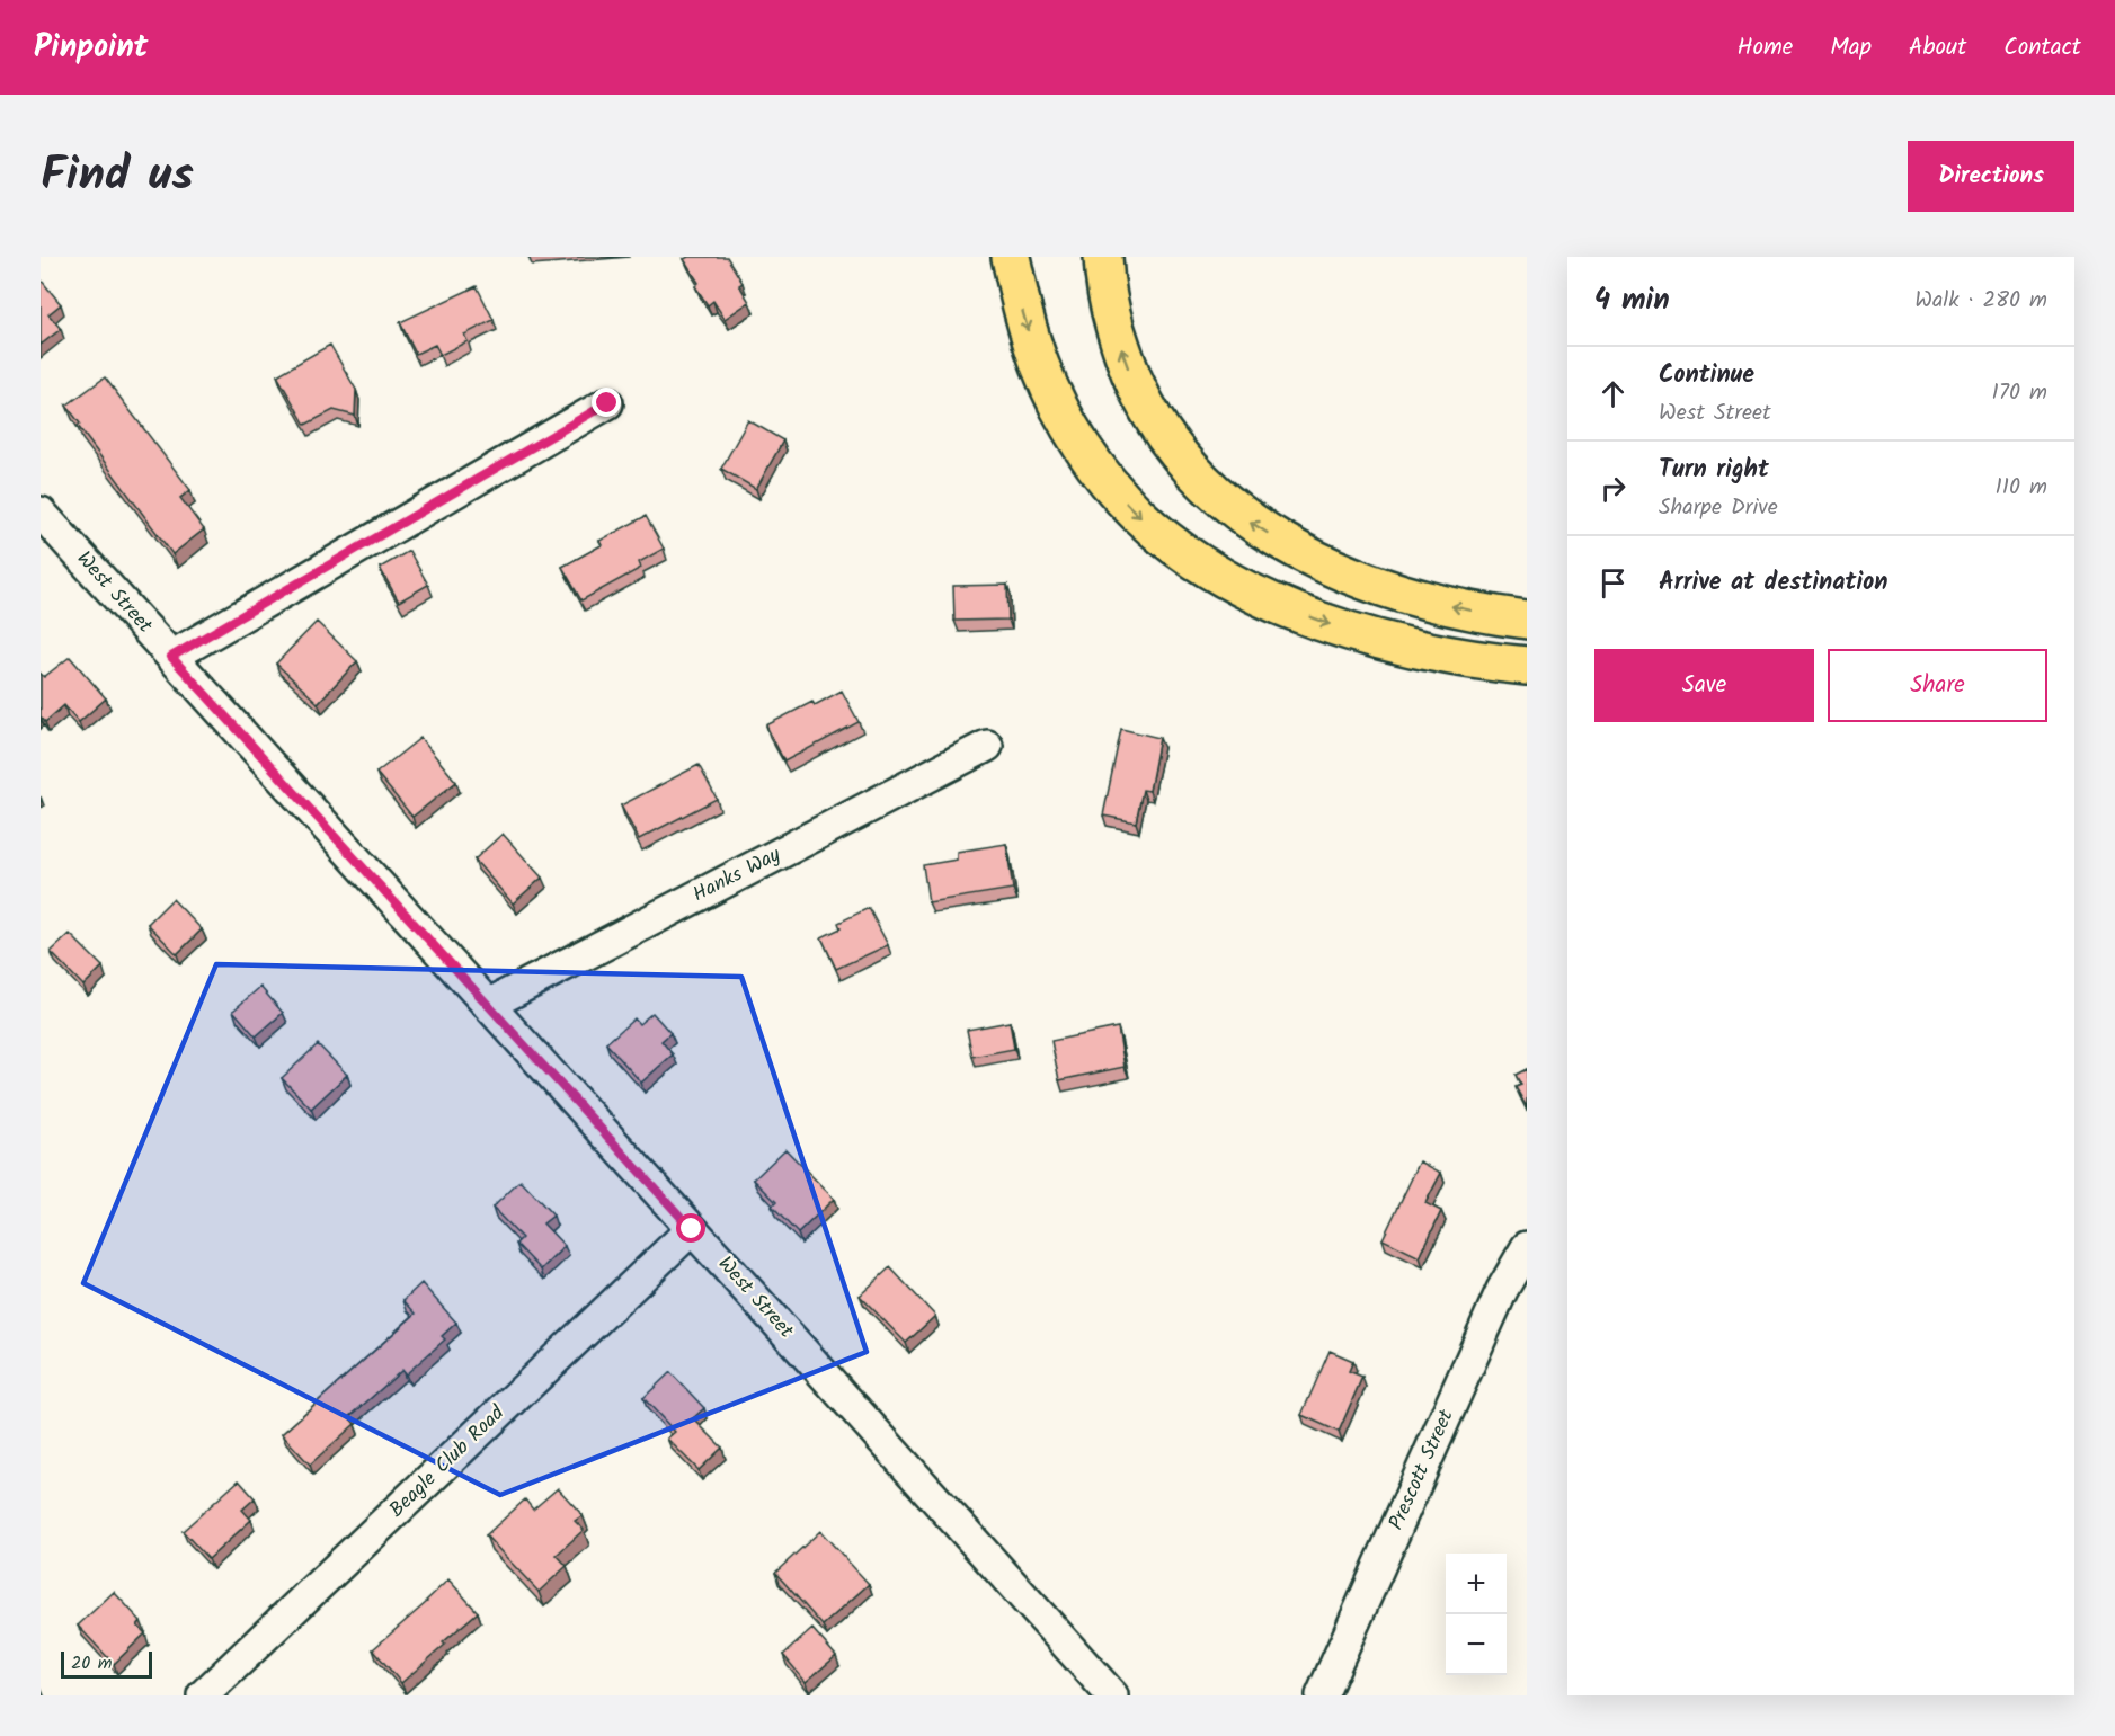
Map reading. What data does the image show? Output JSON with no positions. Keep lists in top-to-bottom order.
{
  "streets": {
    "street": [
      "West Street",
      "Hanks Way",
      "Beagle Club Road",
      "Prescott Street"
    ]
  },
  "crossings": [
    ["West Street", "Hanks Way"],
    ["West Street", "Beagle Club Road"]
  ],
  "scale_bar": "20 m",
  "page": {
    "header": "Pinpoint",
    "nav": [
      "Home",
      "Map",
      "About",
      "Contact"
    ],
    "title": "Find us",
    "buttons": [
      "Directions",
      ["Save", "Share"]
    ],
    "heading": ["4 min", "Walk · 280 m"],
    "list": [
      ["Continue", "West Street", "170 m"],
      ["Turn right", "Sharpe Drive", "110 m"],
      "Arrive at destination"
    ],
    "map_buttons": ["+", "−"],
    "scale": "20 m"
  }
}
